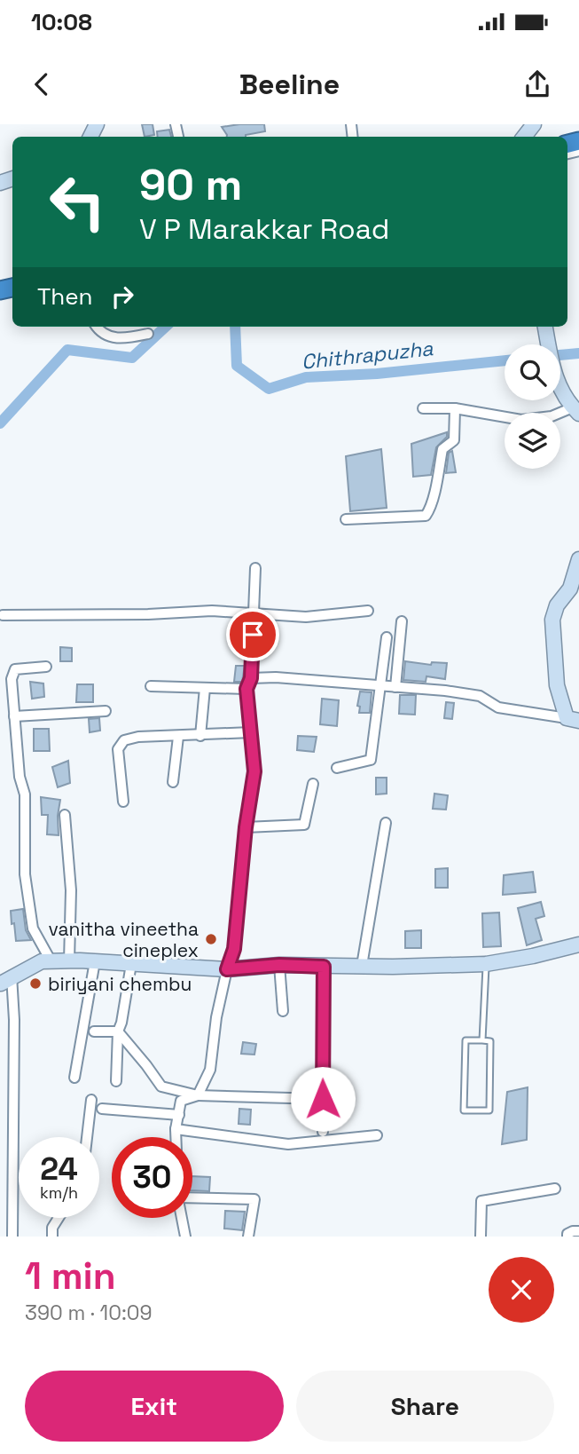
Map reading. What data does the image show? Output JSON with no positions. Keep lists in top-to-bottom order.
{
  "water": ["Chithrapuzha"],
  "places": ["vanitha vineetha cineplex", "biriyani chembu"],
  "page": {
    "status": "10:08",
    "header": "Beeline",
    "turn": ["90 m", "V P Marakkar Road"],
    "then": "Then",
    "speed": "24 km/h",
    "limit": "30",
    "heading": ["1 min", "390 m · 10:09"],
    "buttons": ["Exit", "Share"]
  }
}
